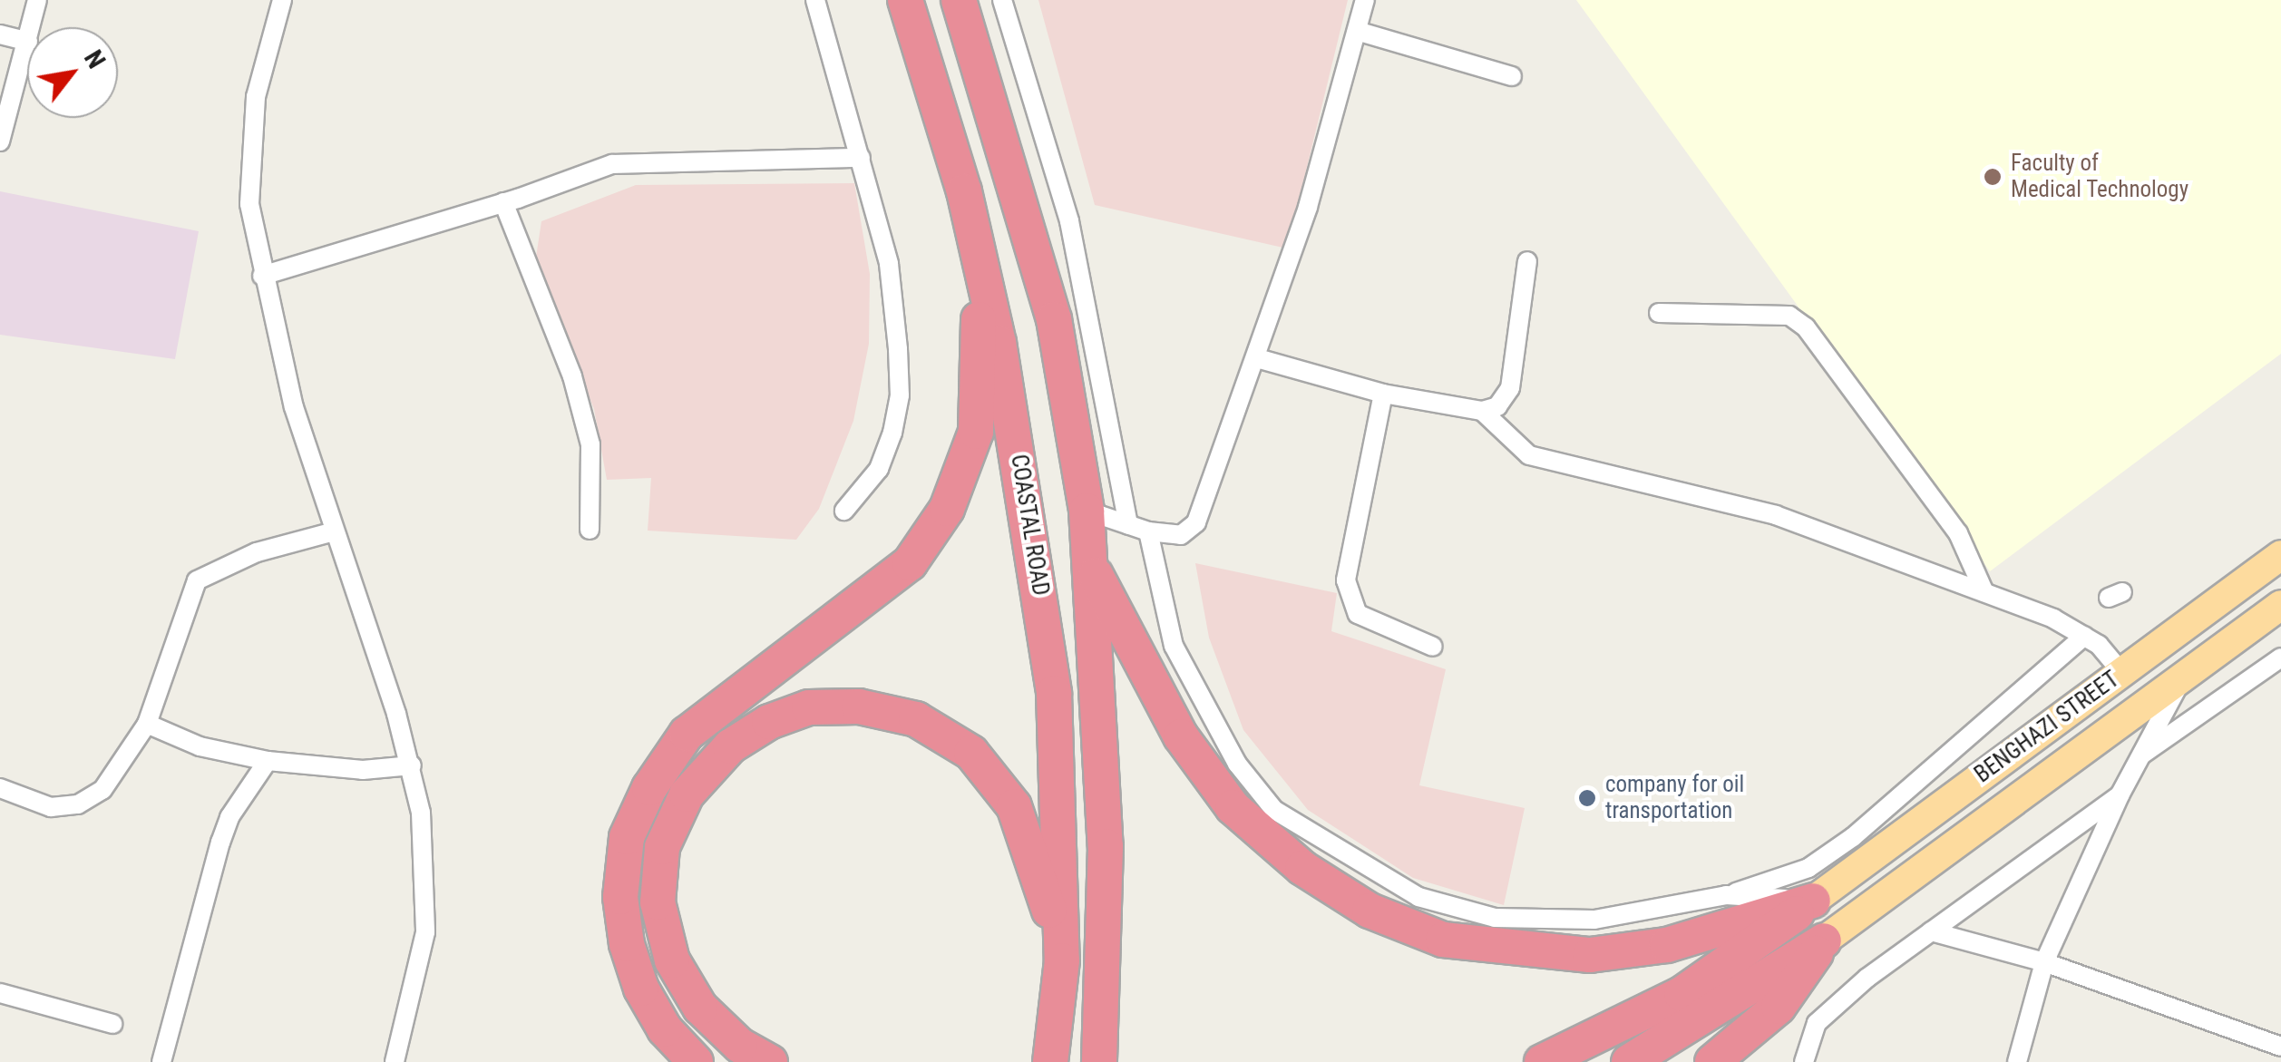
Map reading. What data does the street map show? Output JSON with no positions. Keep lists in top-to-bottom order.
{
  "streets": {
    "highway": ["COASTAL ROAD"],
    "main road": ["BENGHAZI STREET"]
  },
  "places": ["Faculty of Medical Technology", "company for oil transportation"],
  "north": "top right"
}
